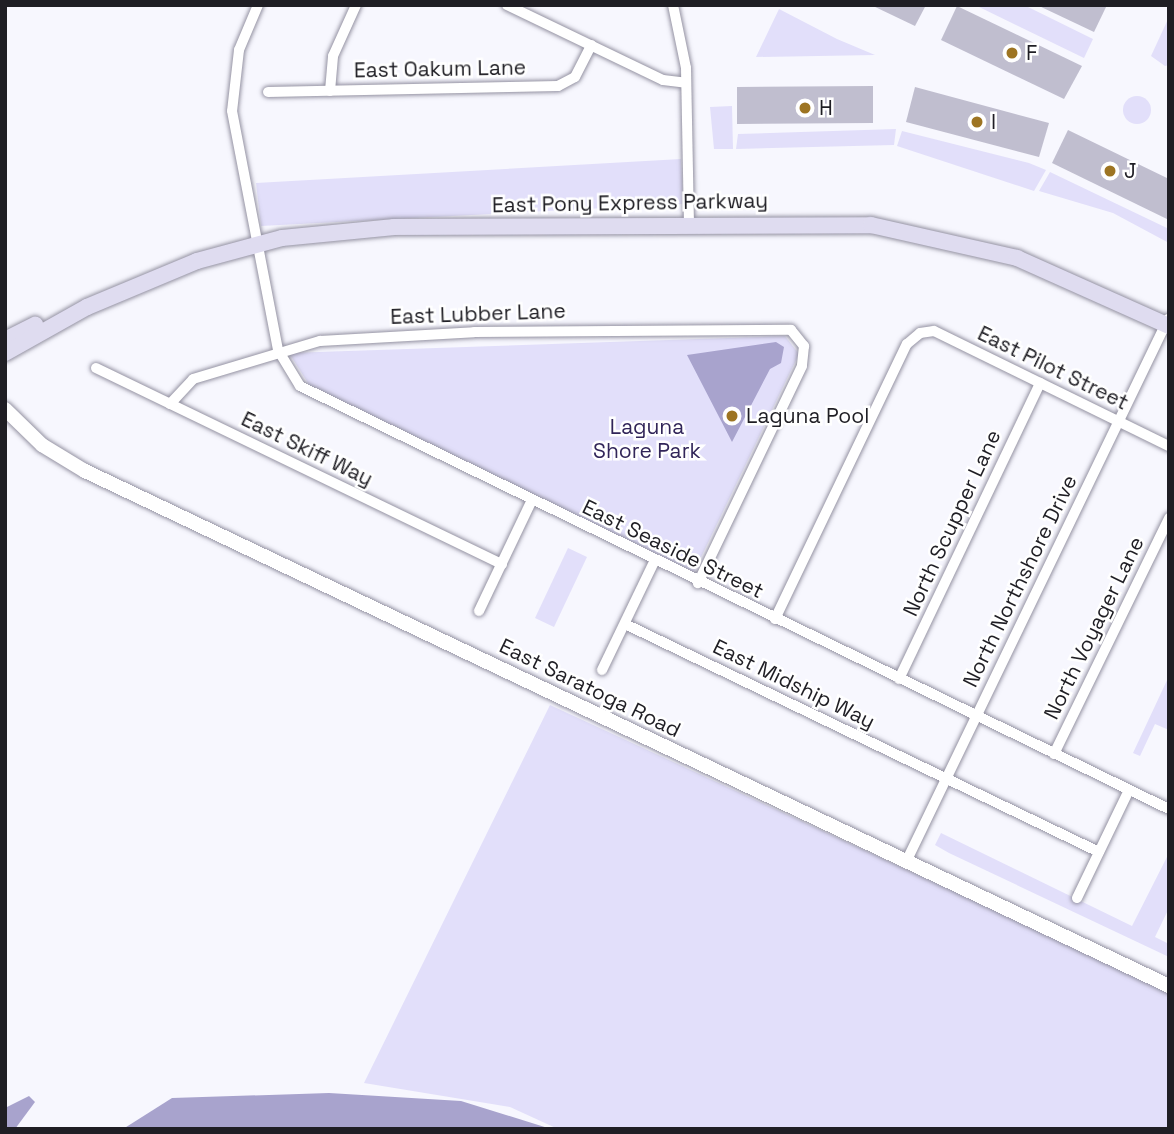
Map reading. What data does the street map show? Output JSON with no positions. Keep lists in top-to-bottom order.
{
  "streets": {
    "main road": ["East Pony Express Parkway"],
    "street": [
      "East Oakum Lane",
      "East Lubber Lane",
      "East Pilot Street",
      "East Skiff Way",
      "North Scupper Lane",
      "East Seaside Street",
      "North Northshore Drive",
      "North Voyager Lane",
      "East Midship Way",
      "East Saratoga Road"
    ]
  },
  "crossings": [
    ["East Pony Express Parkway", "East Seaside Street"],
    ["East Pony Express Parkway", "North Northshore Drive"],
    ["East Lubber Lane", "East Skiff Way"],
    ["East Lubber Lane", "East Seaside Street"],
    ["East Pilot Street", "North Scupper Lane"],
    ["East Pilot Street", "East Seaside Street"],
    ["East Pilot Street", "North Northshore Drive"],
    ["North Scupper Lane", "East Seaside Street"],
    ["East Seaside Street", "North Northshore Drive"],
    ["East Seaside Street", "North Voyager Lane"],
    ["North Northshore Drive", "East Midship Way"],
    ["North Northshore Drive", "East Saratoga Road"]
  ],
  "parks": ["Laguna Shore Park"],
  "places": [
    "F",
    "H",
    "I",
    "J",
    "Laguna Pool"
  ]
}
